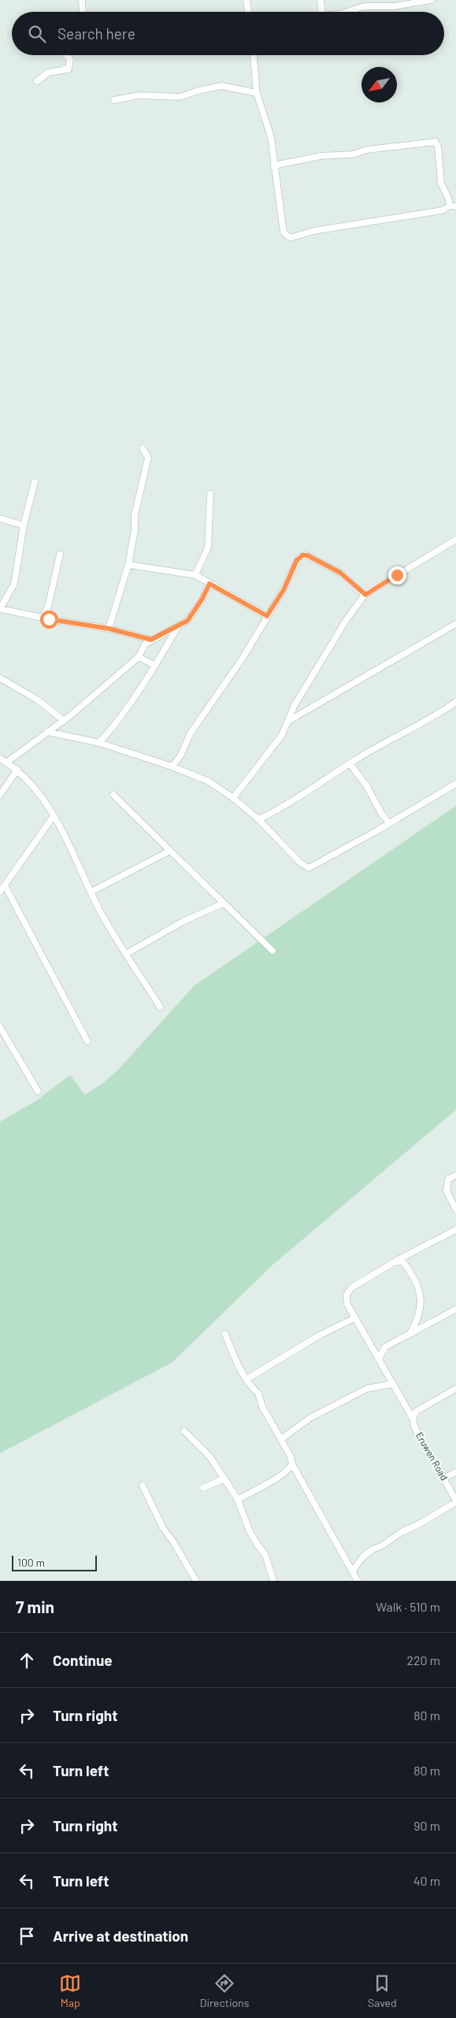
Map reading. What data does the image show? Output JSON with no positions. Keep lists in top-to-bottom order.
{
  "streets": {
    "street": ["Eruwen Road"]
  },
  "scale_bar": "100 m",
  "north": "bottom left",
  "page": {
    "search": "Search here",
    "scale": "100 m",
    "heading": ["7 min", "Walk · 510 m"],
    "list": [
      ["Continue", "220 m"],
      ["Turn right", "80 m"],
      ["Turn left", "80 m"],
      ["Turn right", "90 m"],
      ["Turn left", "40 m"],
      "Arrive at destination"
    ],
    "nav": ["Map", "Directions", "Saved"]
  }
}
